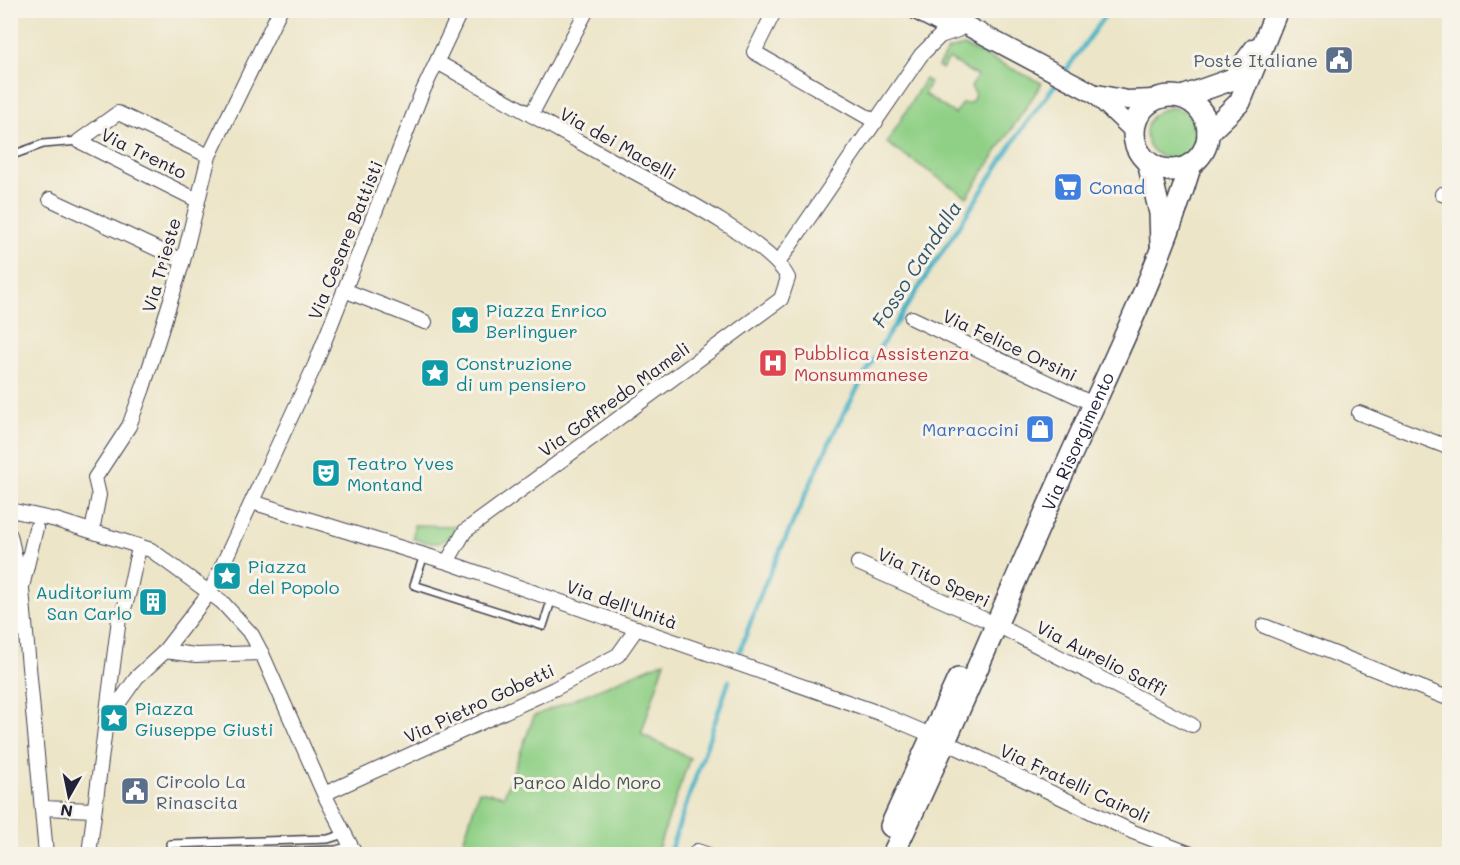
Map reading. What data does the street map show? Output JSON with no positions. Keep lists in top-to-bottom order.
{
  "streets": {
    "main road": ["Via Risorgimento"],
    "street": [
      "Via dei Macelli",
      "Via Trento",
      "Via Cesare Battisti",
      "Via Trieste",
      "Via Felice Orsini",
      "Via Goffredo Mameli",
      "Via Tito Speri",
      "Via dell'Unità",
      "Via Aurelio Saffi",
      "Via Pietro Gobetti",
      "Via Fratelli Cairoli"
    ]
  },
  "crossings": [
    ["Via dei Macelli", "Via Cesare Battisti"],
    ["Via dei Macelli", "Via Goffredo Mameli"],
    ["Via Trento", "Via Trieste"],
    ["Via Cesare Battisti", "Via dell'Unità"],
    ["Via Felice Orsini", "Via Risorgimento"],
    ["Via Goffredo Mameli", "Via dell'Unità"],
    ["Via Risorgimento", "Via Tito Speri"],
    ["Via Risorgimento", "Via dell'Unità"],
    ["Via Risorgimento", "Via Aurelio Saffi"],
    ["Via Risorgimento", "Via Fratelli Cairoli"],
    ["Via Tito Speri", "Via Aurelio Saffi"],
    ["Via dell'Unità", "Via Pietro Gobetti"],
    ["Via dell'Unità", "Via Fratelli Cairoli"]
  ],
  "water": ["Fosso Candalla"],
  "parks": ["Parco Aldo Moro"],
  "places": {
    "public building": ["Poste Italiane", "Circolo La Rinascita"],
    "supermarket": ["Conad"],
    "place": [
      "Piazza Enrico Berlinguer",
      "Construzione di um pensiero",
      "Piazza del Popolo",
      "Piazza Giuseppe Giusti"
    ],
    "hospital": ["Pubblica Assistenza Monsummanese"],
    "shop": ["Marraccini"],
    "theatre": ["Teatro Yves Montand"],
    "building": ["Auditorium San Carlo"]
  },
  "north": "bottom"
}
